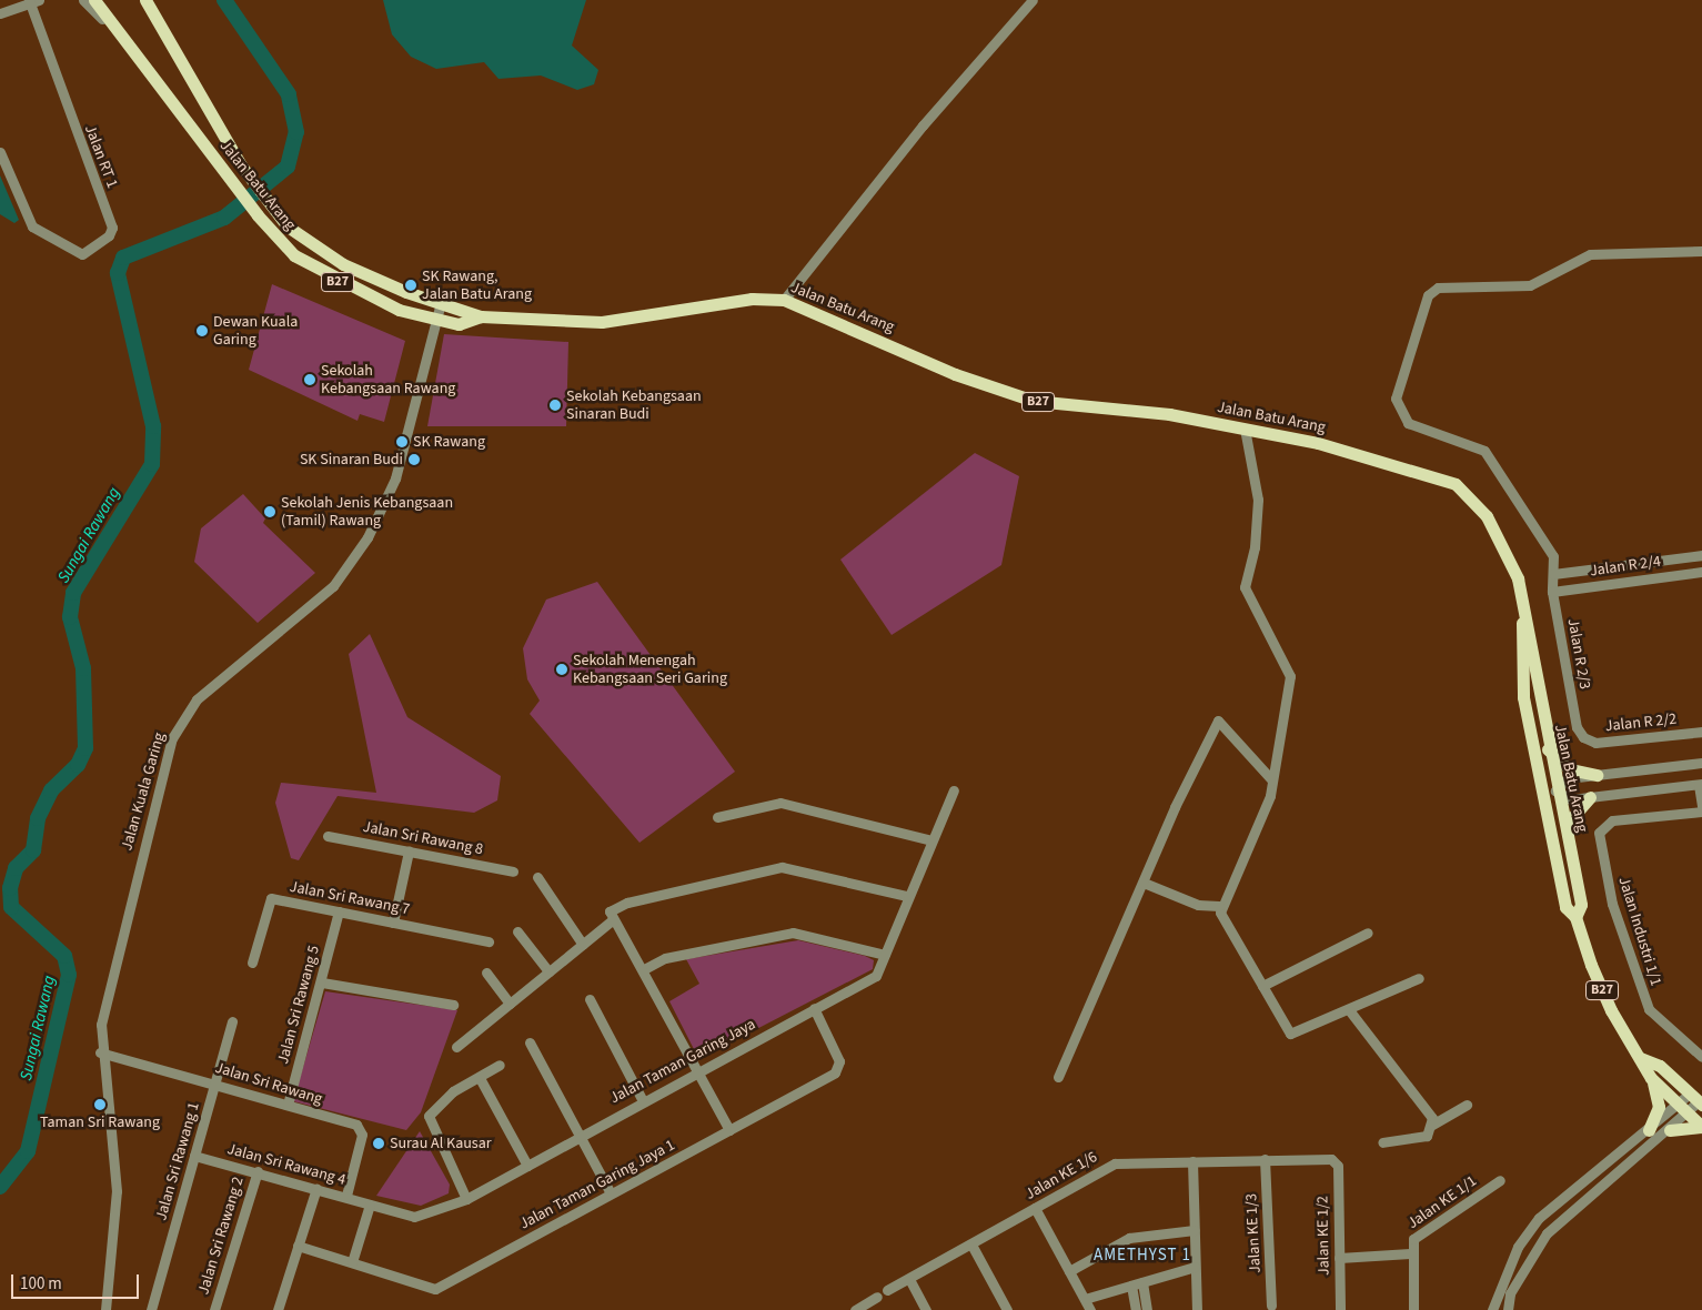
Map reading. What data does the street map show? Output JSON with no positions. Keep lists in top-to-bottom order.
{
  "streets": {
    "main road": ["Jalan Batu Arang", "B27"],
    "street": [
      "Jalan RT 1",
      "Jalan R 2/4",
      "Jalan R 2/3",
      "Jalan R 2/2",
      "Jalan Kuala Garing",
      "Jalan Sri Rawang 8",
      "Jalan Sri Rawang 7",
      "Jalan Industri 1/1",
      "Jalan Sri Rawang 5",
      "Jalan Taman Garing Jaya",
      "Jalan Sri Rawang",
      "Jalan Sri Rawang 1",
      "Jalan Sri Rawang 4",
      "Jalan KE 1/6",
      "Jalan Taman Garing Jaya 1",
      "Jalan KE 1/1",
      "Jalan KE 1/3",
      "Jalan Sri Rawang 2",
      "Jalan KE 1/2"
    ]
  },
  "crossings": [
    ["Jalan Batu Arang", "Jalan Kuala Garing"],
    ["Jalan R 2/4", "Jalan R 2/3"],
    ["Jalan R 2/3", "Jalan R 2/2"],
    ["Jalan Kuala Garing", "Jalan Sri Rawang"],
    ["Jalan Sri Rawang 7", "Jalan Sri Rawang 5"],
    ["Jalan Sri Rawang 5", "Jalan Sri Rawang"],
    ["Jalan Taman Garing Jaya", "Jalan Sri Rawang 4"],
    ["Jalan Taman Garing Jaya", "Jalan Taman Garing Jaya 1"],
    ["Jalan Sri Rawang", "Jalan Sri Rawang 1"],
    ["Jalan Sri Rawang", "Jalan Sri Rawang 4"],
    ["Jalan Sri Rawang 1", "Jalan Sri Rawang 4"],
    ["Jalan Sri Rawang 4", "Jalan Sri Rawang 2"],
    ["Jalan KE 1/6", "Jalan KE 1/3"],
    ["Jalan KE 1/6", "Jalan KE 1/2"],
    ["Jalan KE 1/1", "Jalan KE 1/2"]
  ],
  "districts": ["AMETHYST 1"],
  "water": ["Sungai Rawang"],
  "places": [
    "SK Rawang, Jalan Batu Arang",
    "Dewan Kuala Garing",
    "Sekolah Kebangsaan Rawang",
    "Sekolah Kebangsaan Sinaran Budi",
    "SK Rawang",
    "SK Sinaran Budi",
    "Sekolah Jenis Kebangsaan (Tamil) Rawang",
    "Sekolah Menengah Kebangsaan Seri Garing",
    "Taman Sri Rawang",
    "Surau Al Kausar"
  ],
  "scale_bar": "100 m"
}
